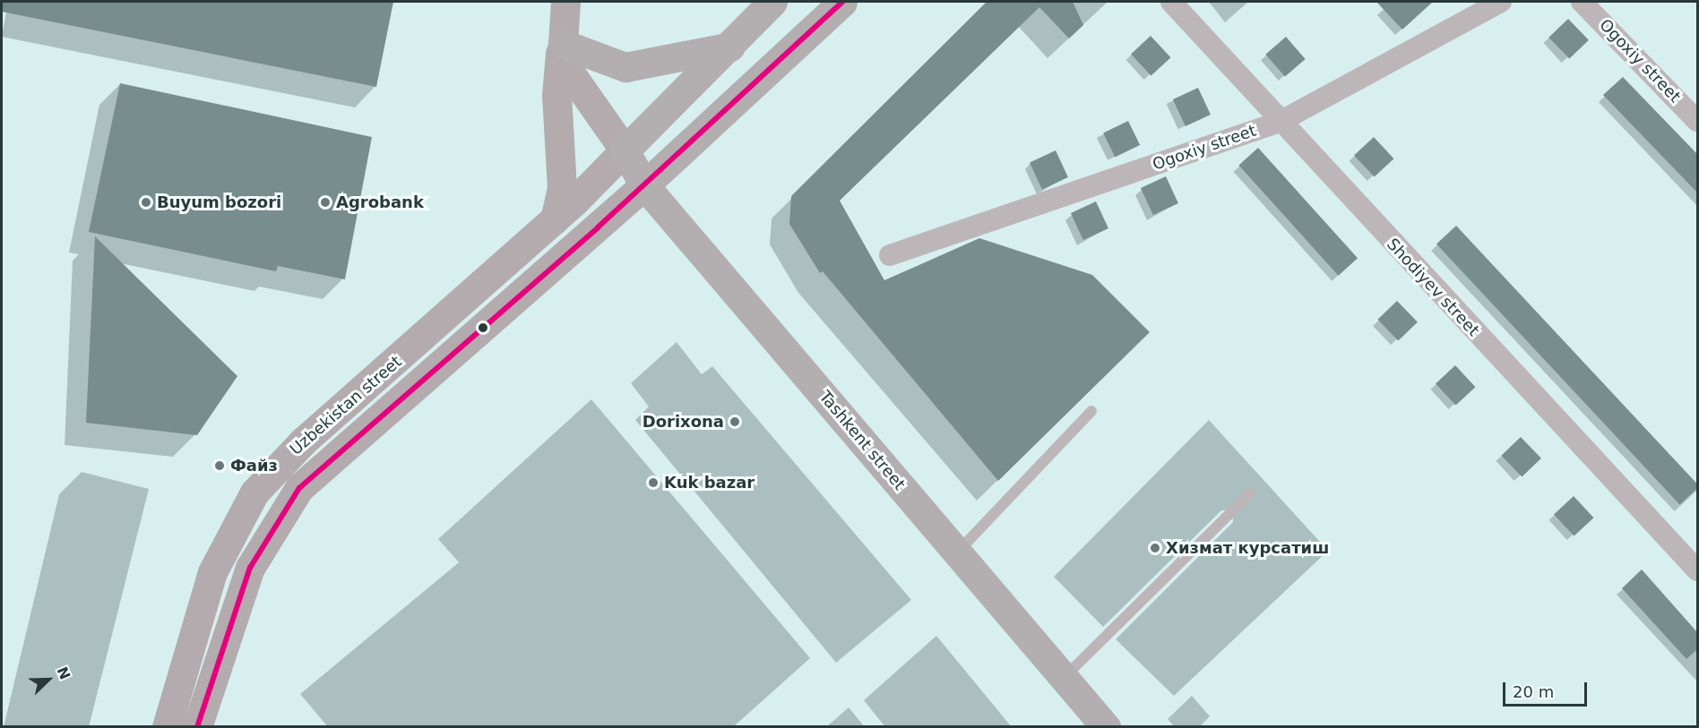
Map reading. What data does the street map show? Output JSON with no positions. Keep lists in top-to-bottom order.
{
  "streets": {
    "main road": ["Uzbekistan street", "Tashkent street"],
    "street": ["Ogoxiy street", "Shodiyev street"]
  },
  "crossings": [
    ["Ogoxiy street", "Shodiyev street"],
    ["Uzbekistan street", "Tashkent street"]
  ],
  "places": [
    "Buyum bozori",
    "Agrobank",
    "Dorixona",
    "Файз",
    "Kuk bazar",
    "Хизмат курсатиш"
  ],
  "scale_bar": "20 m",
  "north": "top right"
}
